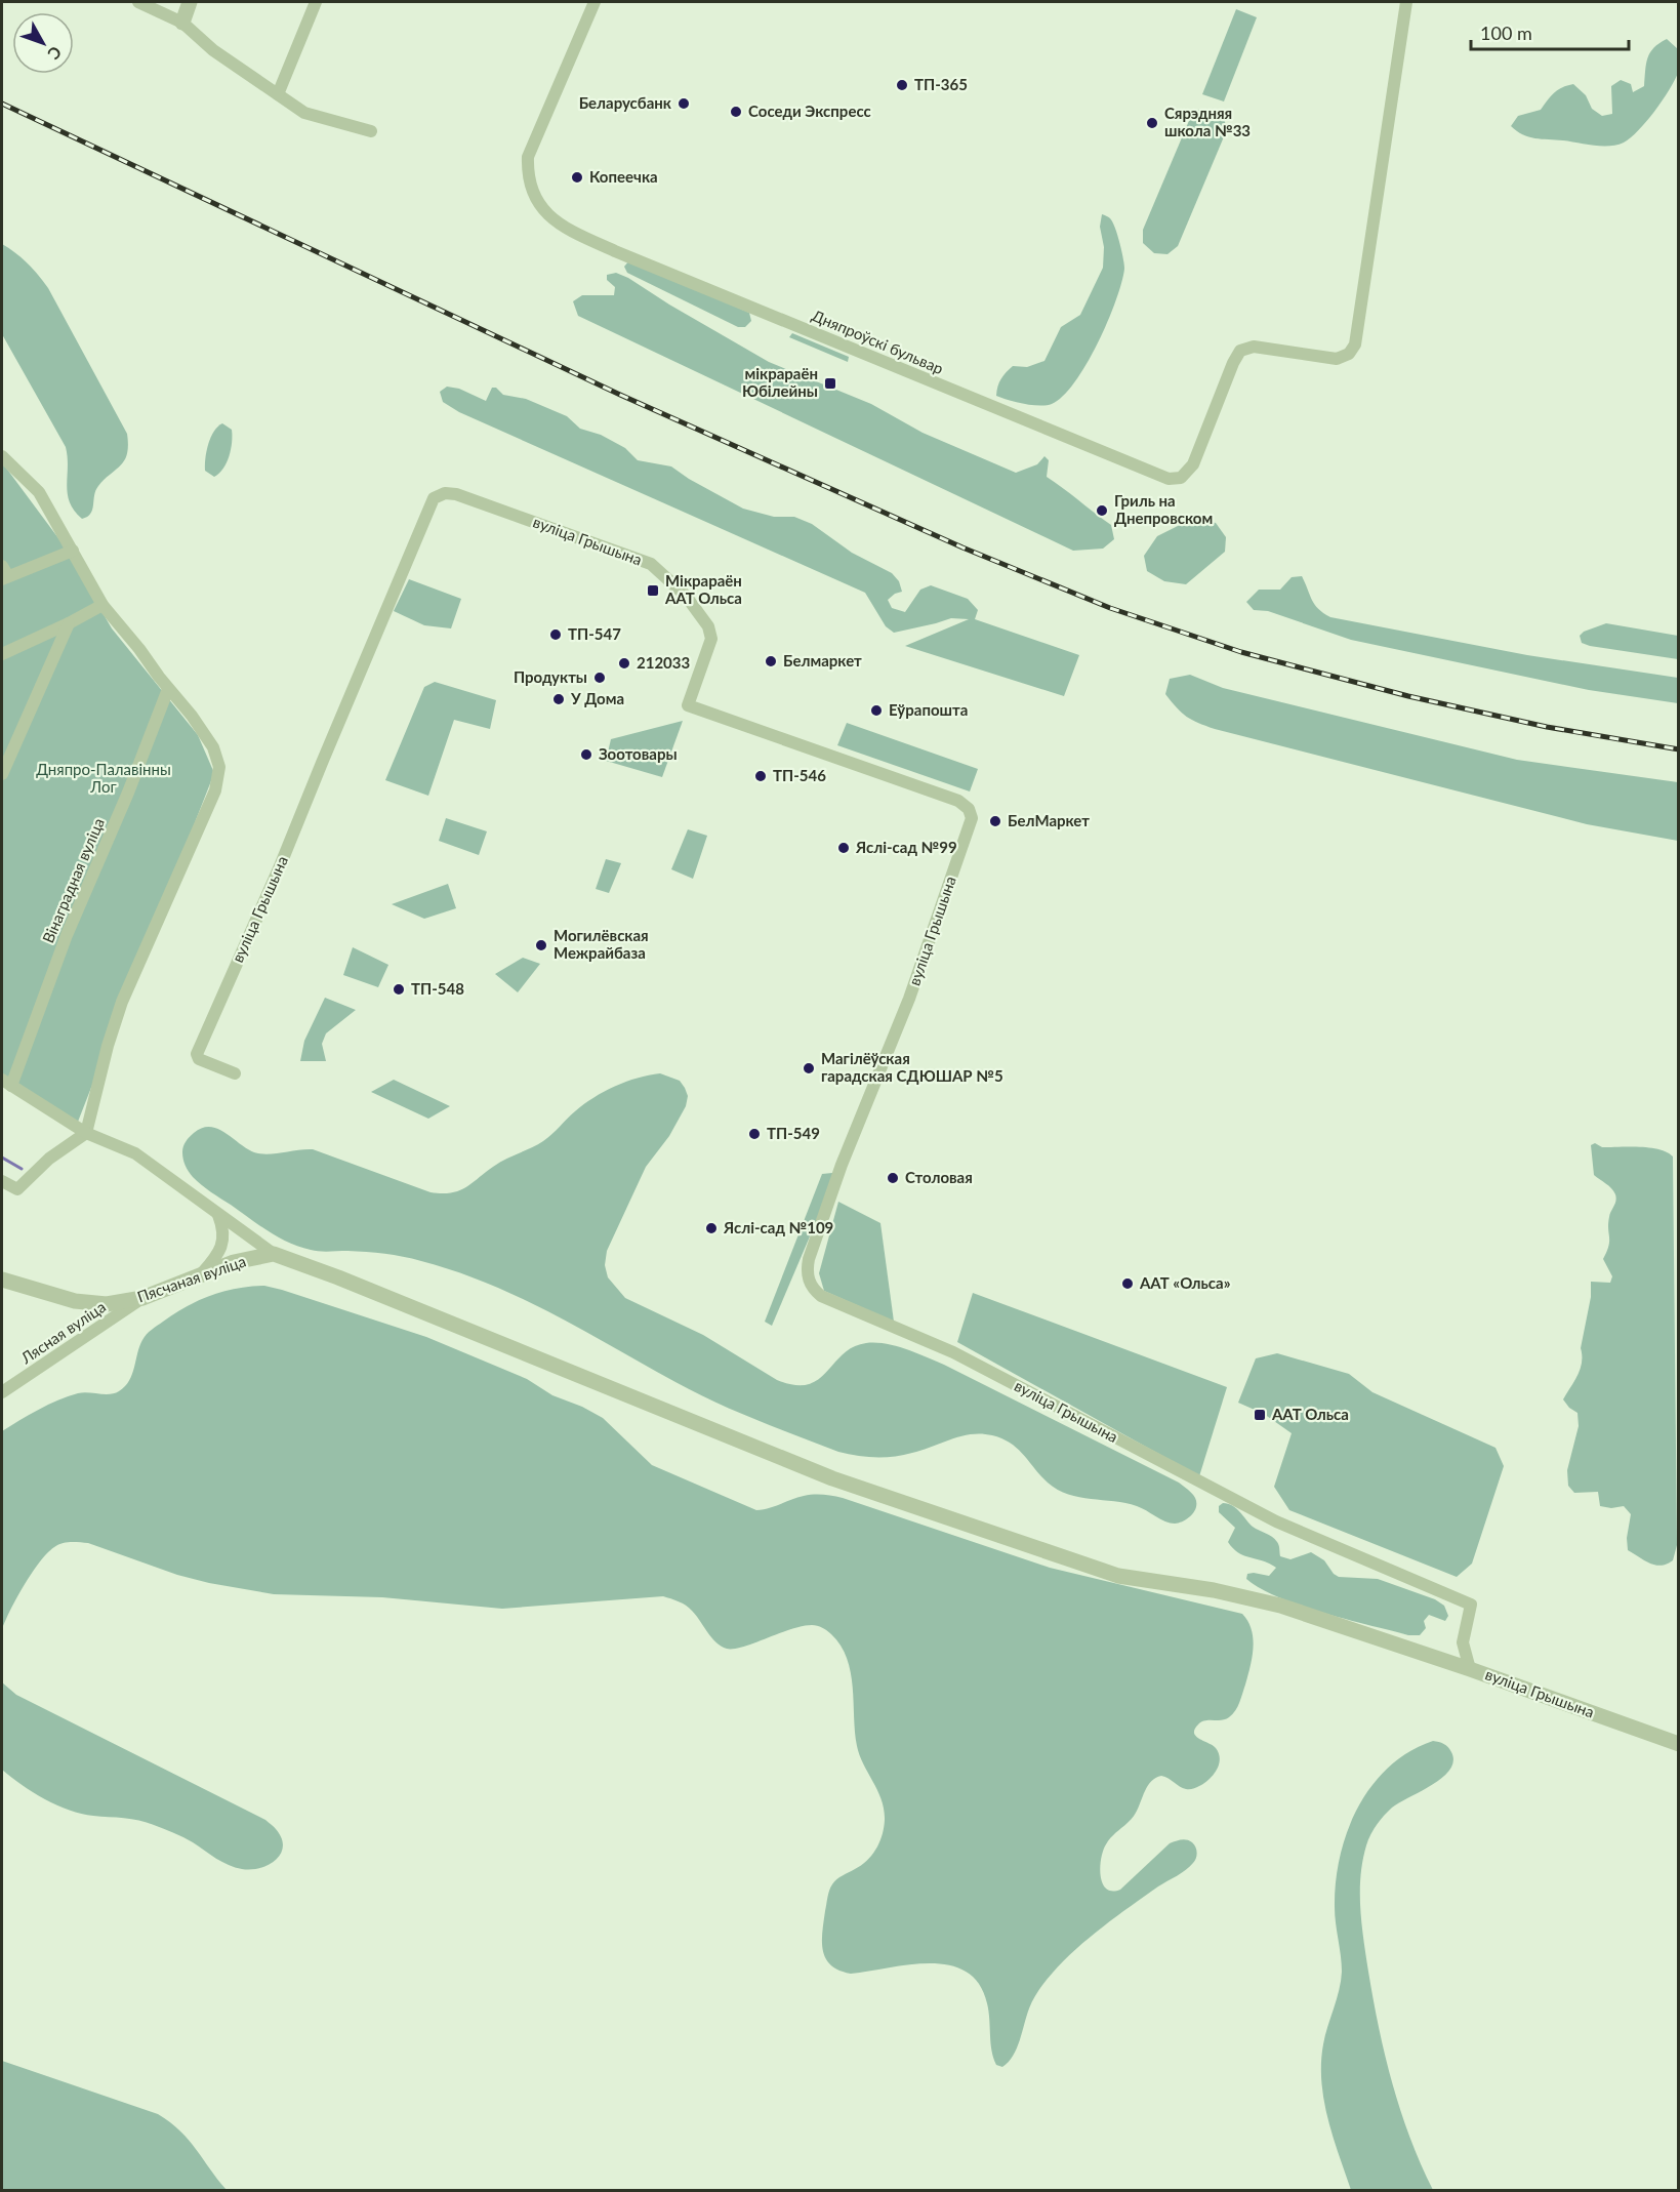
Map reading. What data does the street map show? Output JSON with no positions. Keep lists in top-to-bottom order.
{
  "streets": {
    "street": [
      "Дняпроўскі бульвар",
      "вуліца Грышына",
      "Вінаградная вуліца",
      "Пясчаная вуліца",
      "Лясная вуліца"
    ]
  },
  "crossings": [
    ["Пясчаная вуліца", "Лясная вуліца"]
  ],
  "parks": ["Дняпро-Палавінны Лог"],
  "places": {
    "other": [
      "ТП-365",
      "Беларусбанк",
      "Соседи Экспресс",
      "Сярэдняя школа №33",
      "Копеечка",
      "Гриль на Днепровском",
      "ТП-547",
      "Белмаркет",
      "212033",
      "Продукты",
      "У Дома",
      "Еўрапошта",
      "Зоотовары",
      "ТП-546",
      "БелМаркет",
      "Яслі-сад №99",
      "Могилёвская Межрайбаза",
      "ТП-548",
      "Магілёўская гарадская СДЮШАР №5",
      "ТП-549",
      "Столовая",
      "Яслі-сад №109",
      "ААТ «Ольса»"
    ],
    "transit": ["мікрараён Юбілейны", "Мікрараён ААТ Ольса", "ААТ Ольса"]
  },
  "scale_bar": "100 m",
  "north": "bottom right"
}
